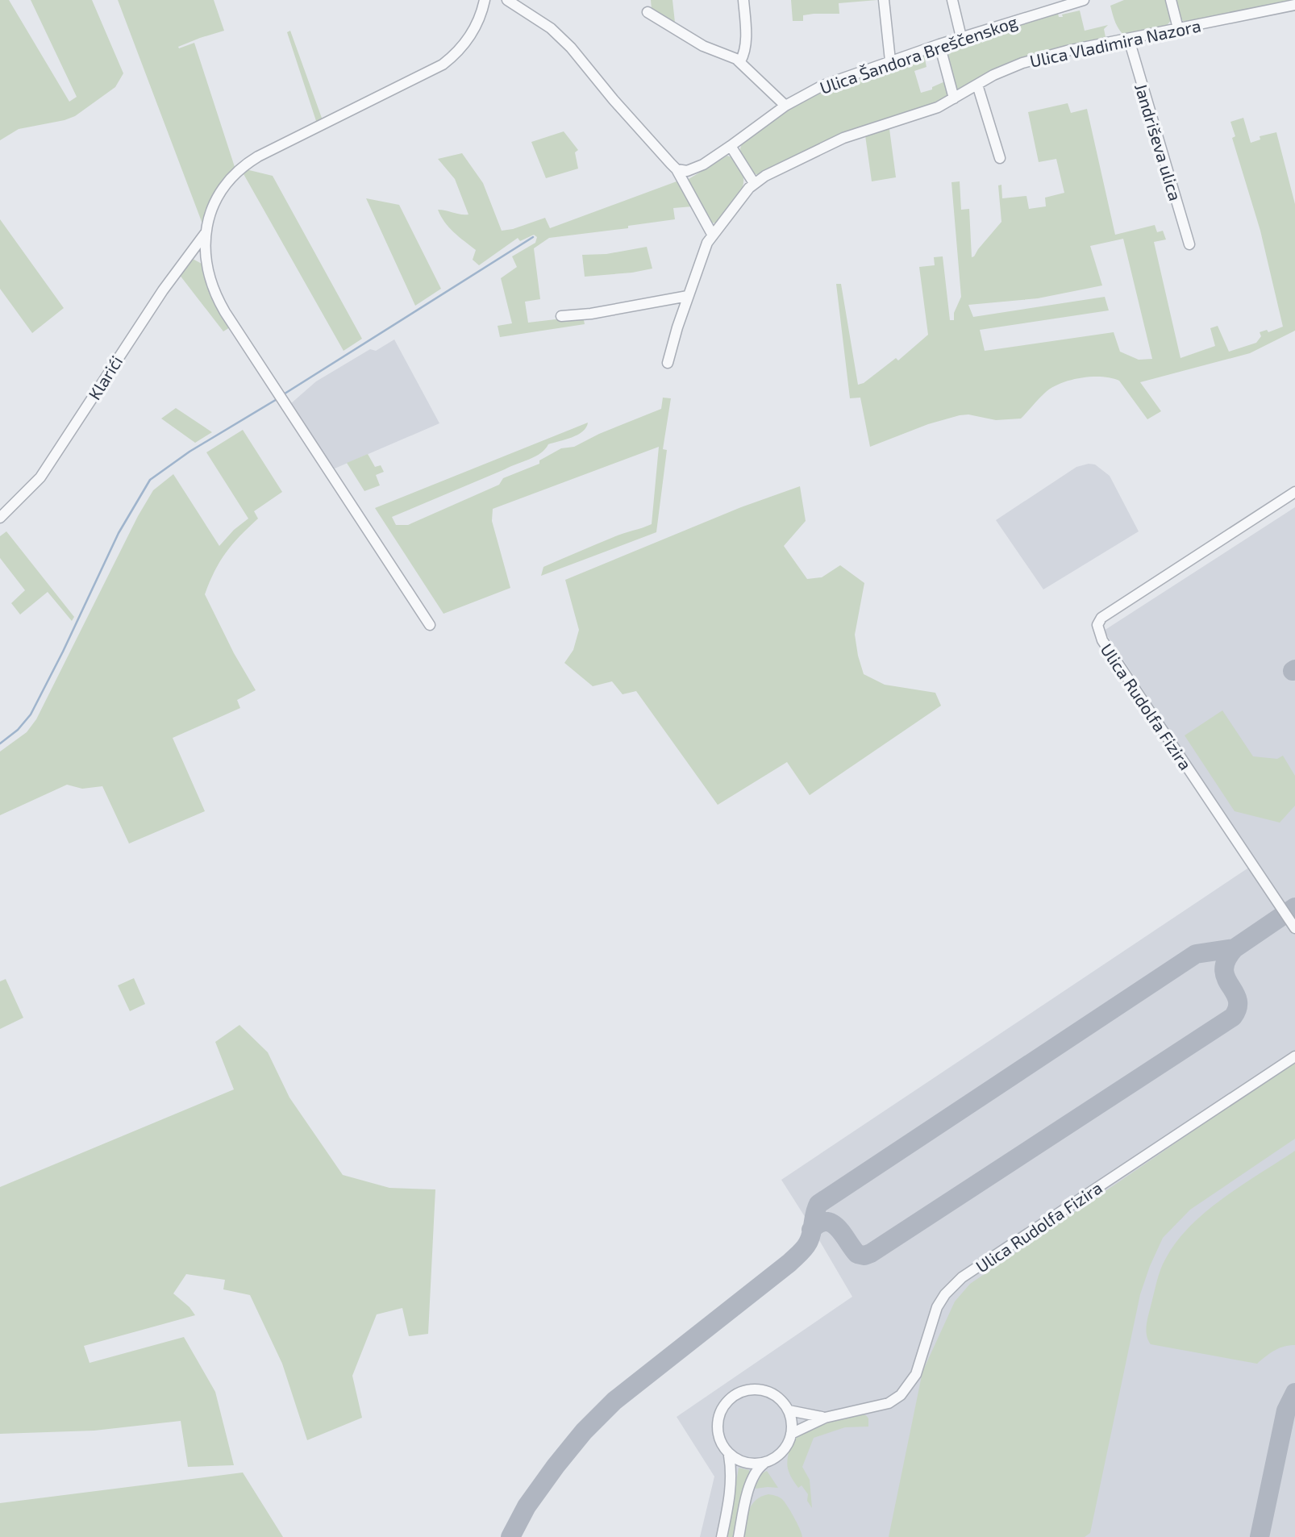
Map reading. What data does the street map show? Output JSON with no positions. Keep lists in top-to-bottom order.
{
  "streets": {
    "street": [
      "Ulica Vladimira Nazora",
      "Ulica Šandora Breščenskog",
      "Jandriševa ulica",
      "Klarići",
      "Ulica Rudolfa Fizira"
    ]
  },
  "crossings": [
    ["Ulica Vladimira Nazora", "Jandriševa ulica"]
  ]
}
